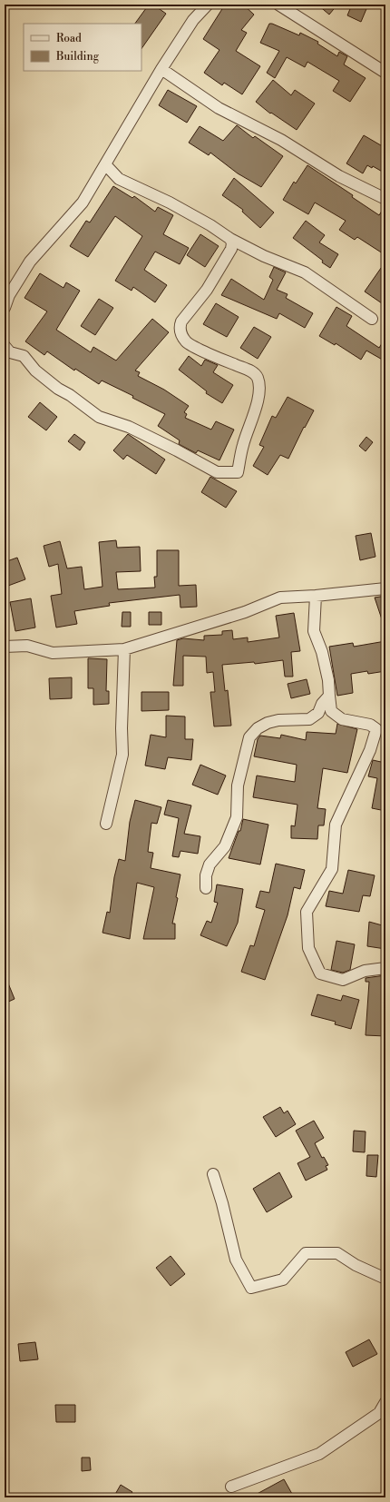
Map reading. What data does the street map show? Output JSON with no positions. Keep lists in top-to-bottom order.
{
  "legend": ["Road", "Building"]
}
